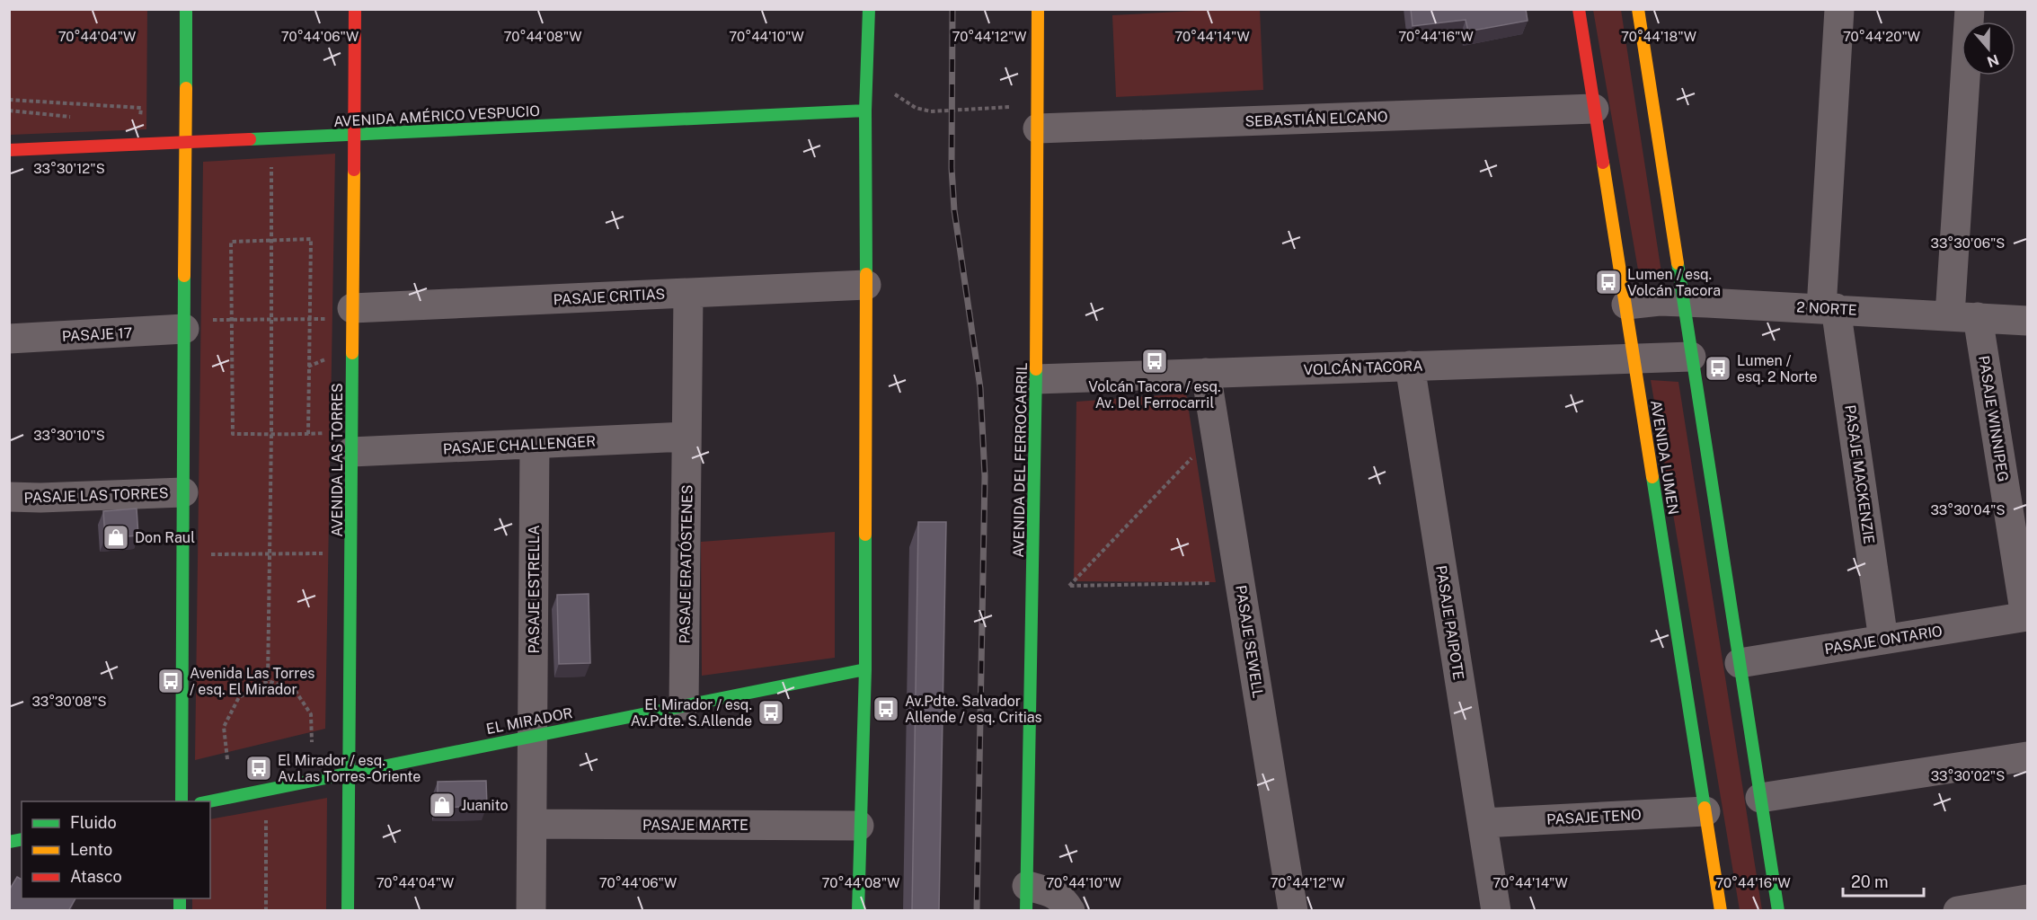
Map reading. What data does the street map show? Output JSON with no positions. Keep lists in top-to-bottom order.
{
  "streets": {
    "street": [
      "AVENIDA AMÉRICO VESPUCIO",
      "SEBASTIÁN ELCANO",
      "PASAJE CRITIAS",
      "2 NORTE",
      "PASAJE 17",
      "VOLCÁN TACORA",
      "PASAJE WINNIPEG",
      "PASAJE CHALLENGER",
      "AVENIDA LUMEN",
      "AVENIDA LAS TORRES",
      "AVENIDA DEL FERROCARRIL",
      "PASAJE MACKENZIE",
      "PASAJE LAS TORRES",
      "PASAJE ERATÓSTENES",
      "PASAJE ESTRELLA",
      "PASAJE PAIPOTE",
      "PASAJE ONTARIO",
      "PASAJE SEWELL",
      "EL MIRADOR",
      "PASAJE TENO",
      "PASAJE MARTE"
    ]
  },
  "crossings": [
    ["AVENIDA AMÉRICO VESPUCIO", "AVENIDA LAS TORRES"],
    ["SEBASTIÁN ELCANO", "AVENIDA LUMEN"],
    ["SEBASTIÁN ELCANO", "AVENIDA DEL FERROCARRIL"],
    ["PASAJE CRITIAS", "AVENIDA LAS TORRES"],
    ["PASAJE CRITIAS", "PASAJE ERATÓSTENES"],
    ["2 NORTE", "PASAJE WINNIPEG"],
    ["2 NORTE", "AVENIDA LUMEN"],
    ["2 NORTE", "PASAJE MACKENZIE"],
    ["VOLCÁN TACORA", "AVENIDA LUMEN"],
    ["VOLCÁN TACORA", "AVENIDA DEL FERROCARRIL"],
    ["VOLCÁN TACORA", "PASAJE PAIPOTE"],
    ["VOLCÁN TACORA", "PASAJE SEWELL"],
    ["PASAJE WINNIPEG", "PASAJE ONTARIO"],
    ["PASAJE CHALLENGER", "AVENIDA LAS TORRES"],
    ["PASAJE CHALLENGER", "PASAJE ERATÓSTENES"],
    ["PASAJE CHALLENGER", "PASAJE ESTRELLA"],
    ["AVENIDA LUMEN", "PASAJE TENO"],
    ["AVENIDA LAS TORRES", "EL MIRADOR"],
    ["PASAJE MACKENZIE", "PASAJE ONTARIO"],
    ["PASAJE ERATÓSTENES", "EL MIRADOR"],
    ["PASAJE ESTRELLA", "EL MIRADOR"],
    ["PASAJE ESTRELLA", "PASAJE MARTE"],
    ["PASAJE PAIPOTE", "PASAJE TENO"]
  ],
  "places": {
    "bus stop": [
      "Lumen / esq. Volcán Tacora",
      "Volcán Tacora / esq. Av. Del Ferrocarril",
      "Lumen / esq. 2 Norte",
      "Avenida Las Torres / esq. El Mirador",
      "Av.Pdte. Salvador Allende / esq. Critias",
      "El Mirador / esq. Av.Pdte. S.Allende",
      "El Mirador / esq. Av.Las Torres-Oriente"
    ],
    "shop": ["Don Raul", "Juanito"]
  },
  "legend": ["Fluido", "Lento", "Atasco"],
  "scale_bar": "20 m",
  "north": "bottom",
  "coordinates": [
    "70°44'04\"W",
    "70°44'06\"W",
    "70°44'08\"W",
    "70°44'10\"W",
    "70°44'12\"W",
    "70°44'14\"W",
    "70°44'16\"W",
    "70°44'18\"W",
    "70°44'20\"W",
    "33°30'12\"S",
    "33°30'06\"S",
    "33°30'10\"S",
    "33°30'04\"S",
    "33°30'08\"S",
    "33°30'02\"S"
  ]
}
